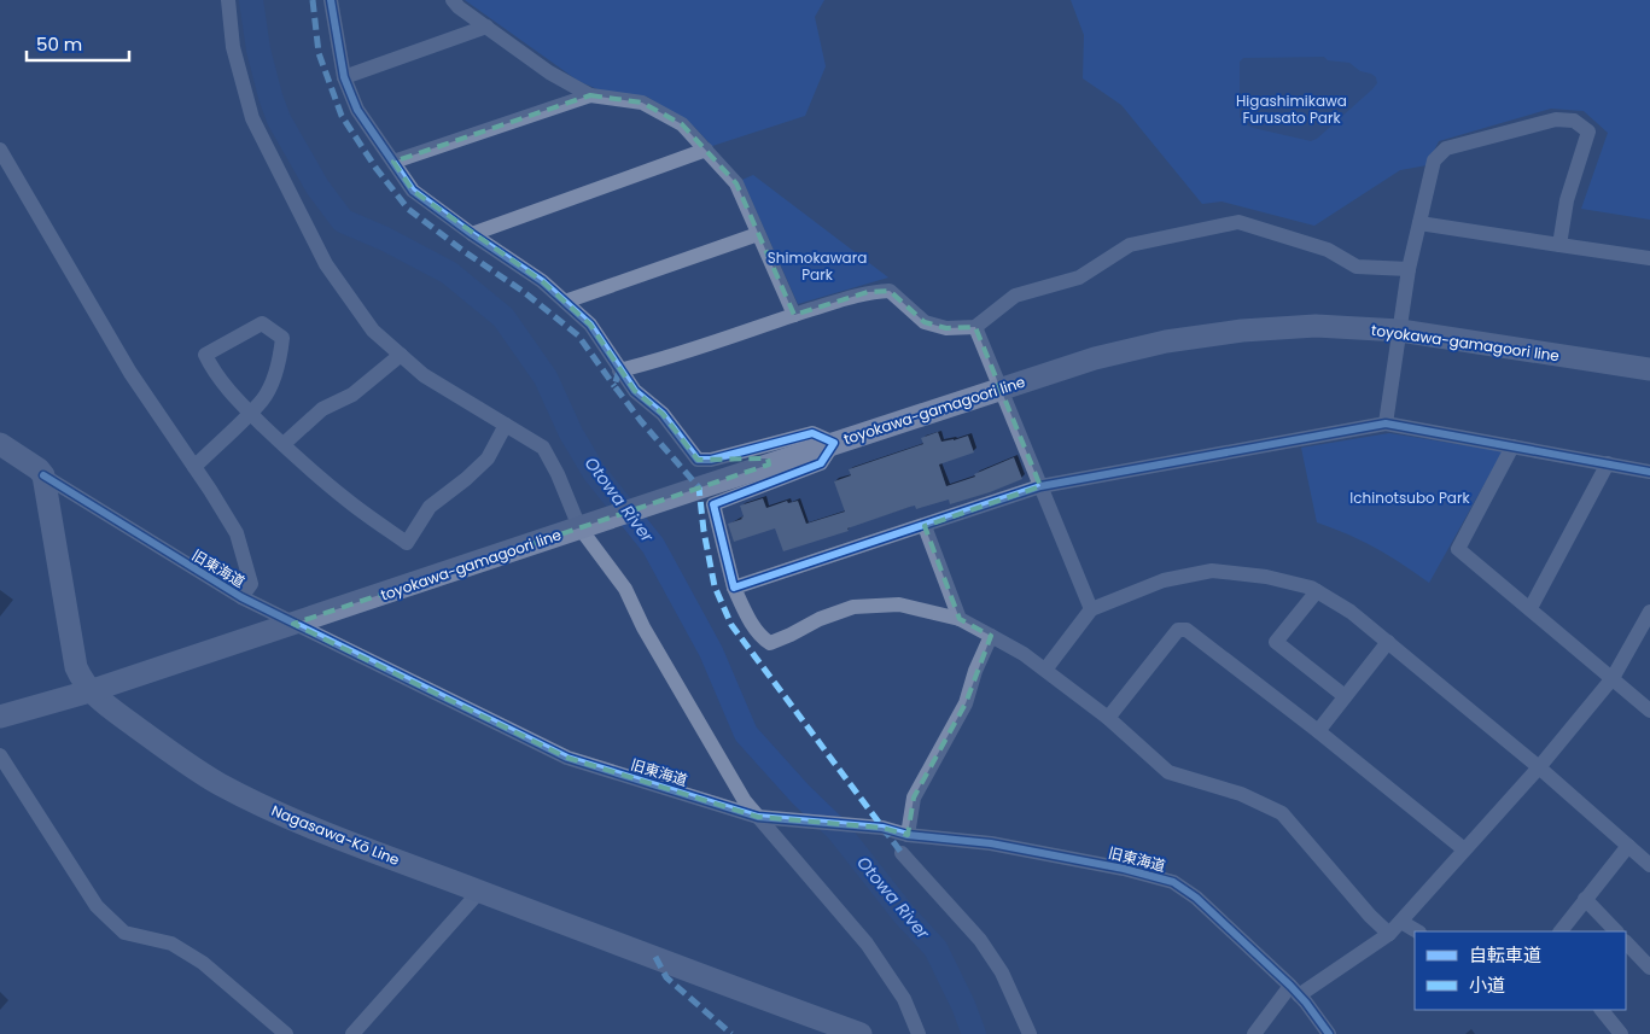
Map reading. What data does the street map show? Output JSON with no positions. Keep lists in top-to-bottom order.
{
  "streets": {
    "main road": ["toyokawa-gamagoori line", "Nagasawa-Kō Line"],
    "street": ["旧東海道"]
  },
  "crossings": [
    ["toyokawa-gamagoori line", "旧東海道"],
    ["toyokawa-gamagoori line", "Nagasawa-Kō Line"],
    ["旧東海道", "Nagasawa-Kō Line"]
  ],
  "water": ["Otowa River"],
  "parks": ["Higashimikawa Furusato Park", "Shimokawara Park", "Ichinotsubo Park"],
  "legend": ["自転車道", "小道"],
  "scale_bar": "50 m"
}
